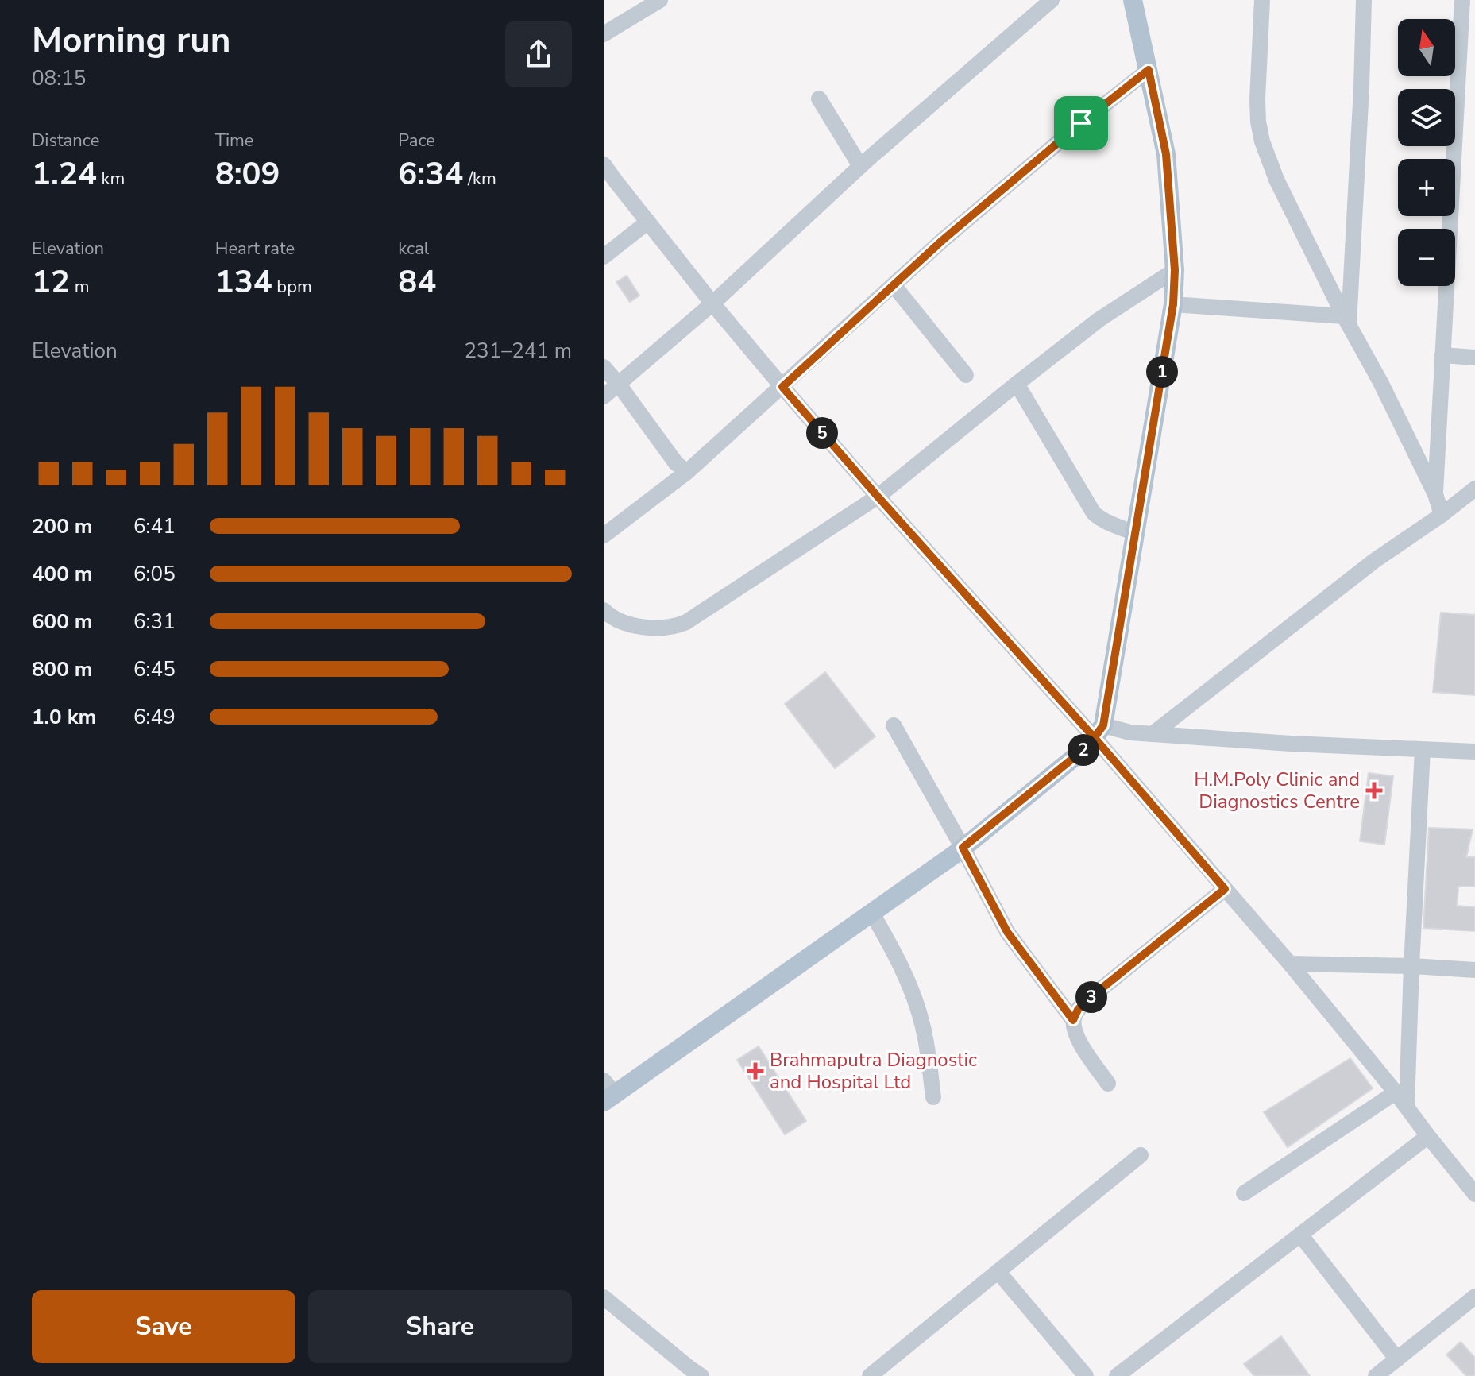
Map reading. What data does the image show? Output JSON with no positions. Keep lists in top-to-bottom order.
{
  "places": {
    "health": ["H.M.Poly Clinic and Diagnostics Centre", "Brahmaputra Diagnostic and Hospital Ltd"]
  },
  "north": "top",
  "page": {
    "heading": ["Morning run", "08:15"],
    "map_buttons": ["+", "−"],
    "stats": [
      ["Distance", "1.24 km"],
      ["Time", "8:09"],
      ["Pace", "6:34 /km"],
      ["Elevation", "12 m"],
      ["Heart rate", "134 bpm"],
      ["kcal", "84"]
    ],
    "chart": ["Elevation", "231–241 m"],
    "pins": [
      "1",
      "5",
      "2",
      "3"
    ],
    "list": [
      {
        "name": "200 m",
        "note": "6:41"
      },
      {
        "name": "400 m",
        "note": "6:05"
      },
      {
        "name": "600 m",
        "note": "6:31"
      },
      {
        "name": "800 m",
        "note": "6:45"
      },
      {
        "name": "1.0 km",
        "note": "6:49"
      }
    ],
    "buttons": ["Save", "Share"]
  }
}
